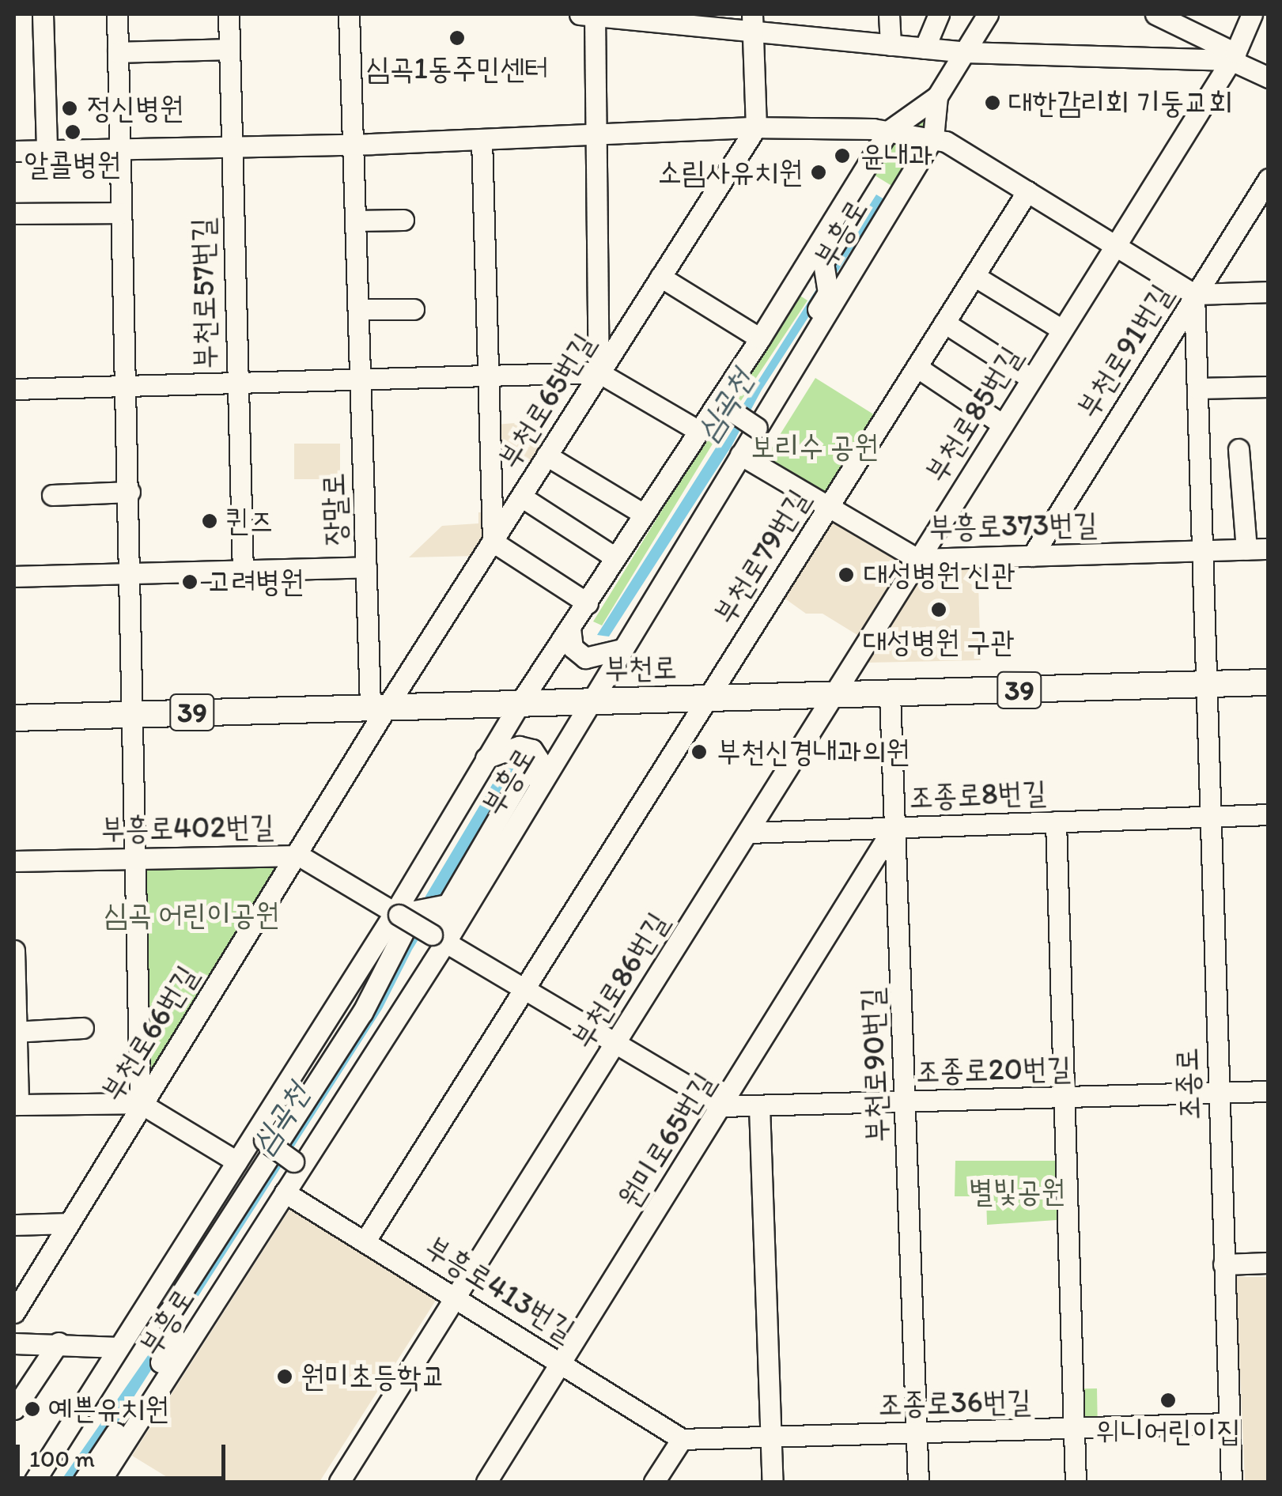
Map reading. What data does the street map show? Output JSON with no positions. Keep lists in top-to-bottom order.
{
  "streets": {
    "main road": ["부천로", "39"],
    "street": [
      "부흥로",
      "부천로57번길",
      "부천로91번길",
      "부천로65번길",
      "부천로85번길",
      "장말로",
      "부흥로373번길",
      "부천로79번길",
      "조종로8번길",
      "부흥로402번길",
      "부천로86번길",
      "부천로66번길",
      "부천로90번길",
      "조종로20번길",
      "조종로",
      "원미로65번길",
      "부흥로413번길",
      "조종로36번길"
    ]
  },
  "crossings": [
    ["부흥로", "부흥로373번길"],
    ["부흥로", "부천로"],
    ["부흥로", "부흥로402번길"],
    ["부흥로", "부흥로413번길"],
    ["부천로91번길", "부흥로373번길"],
    ["부천로91번길", "조종로"],
    ["부천로65번길", "장말로"],
    ["부천로65번길", "부천로"],
    ["부천로65번길", "부천로66번길"],
    ["부천로85번길", "부흥로373번길"],
    ["부천로85번길", "부천로"],
    ["부천로85번길", "부천로86번길"],
    ["장말로", "부천로"],
    ["장말로", "부천로66번길"],
    ["부흥로373번길", "부천로79번길"],
    ["부흥로373번길", "조종로"],
    ["부천로79번길", "부천로"],
    ["부천로79번길", "부흥로402번길"],
    ["부천로79번길", "부흥로413번길"],
    ["부천로", "부천로86번길"],
    ["부천로", "부천로66번길"],
    ["부천로", "부천로90번길"],
    ["부천로", "조종로"],
    ["조종로8번길", "부천로86번길"],
    ["조종로8번길", "부천로90번길"],
    ["조종로8번길", "조종로"],
    ["조종로8번길", "원미로65번길"],
    ["부흥로402번길", "부천로86번길"],
    ["부흥로402번길", "부천로66번길"],
    ["부흥로402번길", "조종로20번길"],
    ["부흥로402번길", "원미로65번길"],
    ["부천로86번길", "부흥로413번길"],
    ["부천로90번길", "조종로20번길"],
    ["부천로90번길", "원미로65번길"],
    ["부천로90번길", "조종로36번길"],
    ["조종로20번길", "조종로"],
    ["조종로20번길", "원미로65번길"],
    ["조종로", "조종로36번길"],
    ["원미로65번길", "부흥로413번길"],
    ["부흥로413번길", "조종로36번길"]
  ],
  "water": ["심곡천"],
  "parks": ["보리수 공원", "심곡 어린이공원", "별빛공원"],
  "places": [
    "심곡1동주민센터",
    "대한감리회 기둥교회",
    "정신병원",
    "알콜병원",
    "윤내과",
    "소림사유치원",
    "퀸즈",
    "대성병원 신관",
    "고려병원",
    "대성병원 구관",
    "부천신경내과의원",
    "원미초등학교",
    "위니어린이집",
    "예쁜유치원"
  ],
  "scale_bar": "100 m"
}
